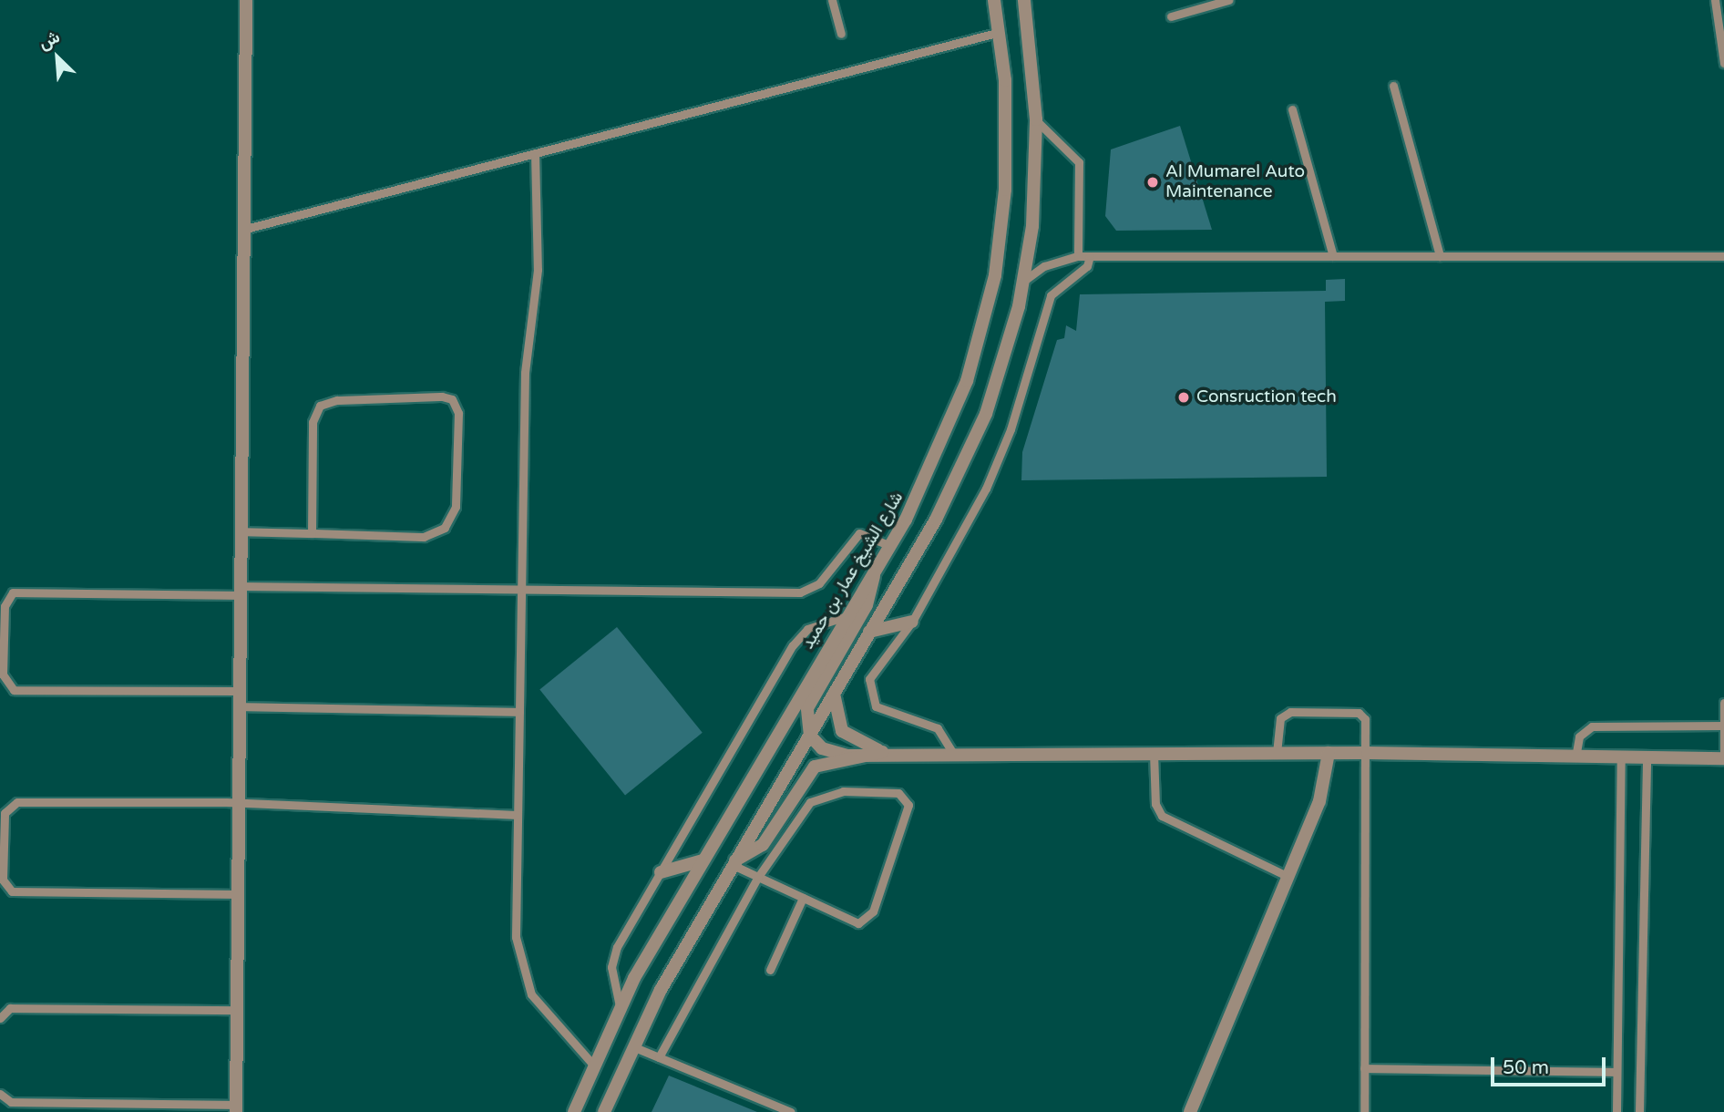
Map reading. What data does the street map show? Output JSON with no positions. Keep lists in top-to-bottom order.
{
  "streets": {
    "street": ["شارع الشيخ عمار بن حميد"]
  },
  "places": ["Al Mumarel Auto Maintenance", "Consruction tech"],
  "scale_bar": "50 m",
  "north": "top left"
}
